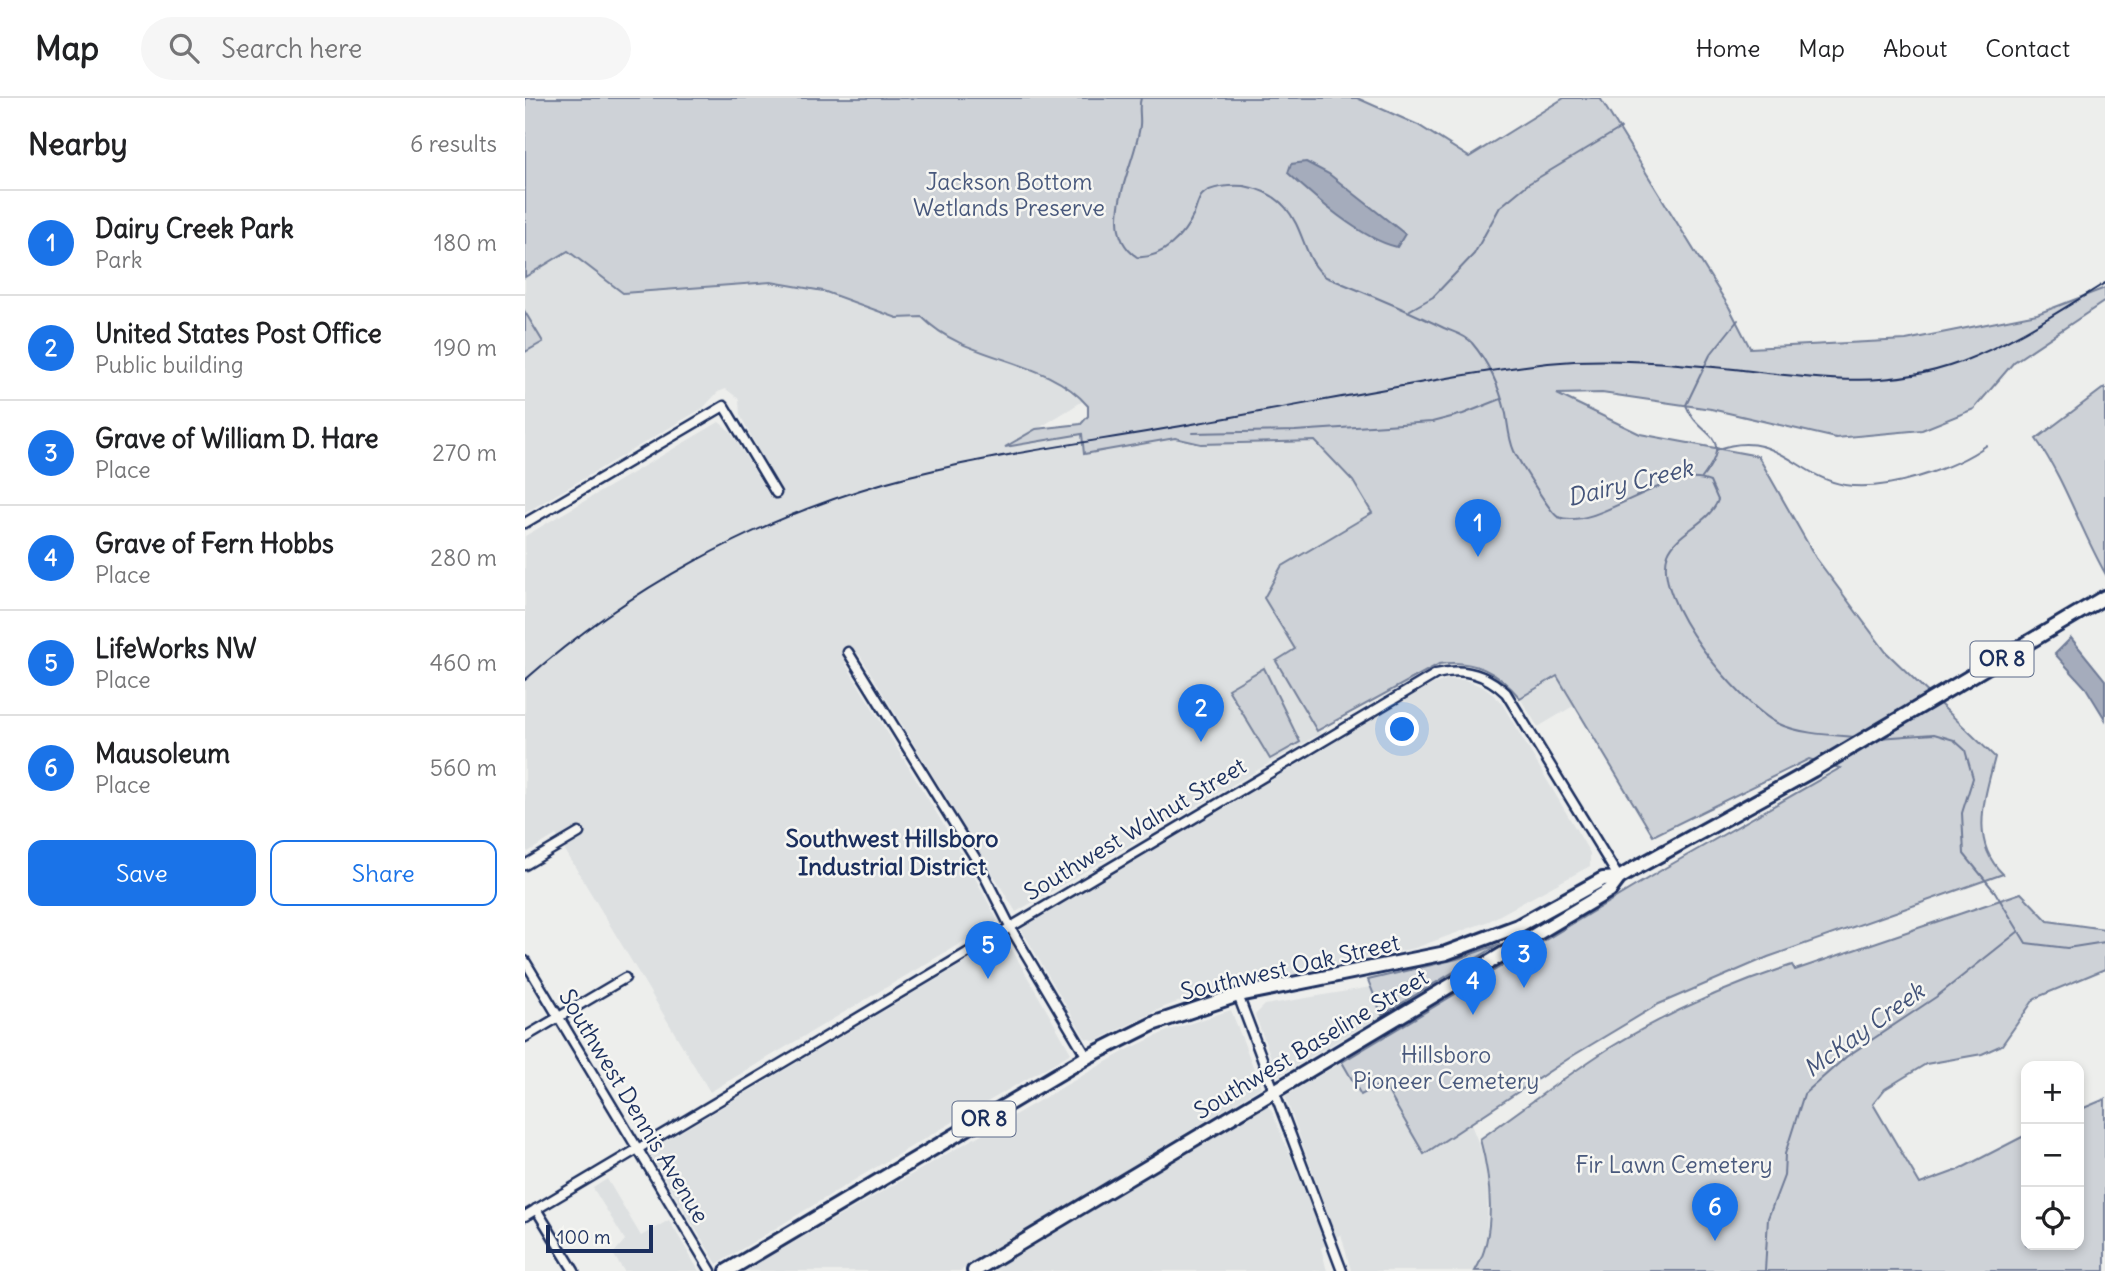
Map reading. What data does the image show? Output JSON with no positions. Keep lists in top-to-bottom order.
{
  "streets": {
    "highway": ["OR 8", "Southwest Oak Street", "Southwest Baseline Street"],
    "street": ["Southwest Walnut Street", "Southwest Dennis Avenue"]
  },
  "crossings": [
    ["Southwest Walnut Street", "Southwest Oak Street"],
    ["Southwest Walnut Street", "Southwest Baseline Street"],
    ["Southwest Walnut Street", "Southwest Dennis Avenue"],
    ["Southwest Oak Street", "Southwest Baseline Street"]
  ],
  "districts": ["Southwest Hillsboro Industrial District"],
  "water": ["Dairy Creek", "McKay Creek"],
  "parks": ["Jackson Bottom Wetlands Preserve", "Hillsboro Pioneer Cemetery", "Fir Lawn Cemetery"],
  "scale_bar": "100 m",
  "page": {
    "header": "Map",
    "search": "Search here",
    "nav": [
      "Home",
      "Map",
      "About",
      "Contact"
    ],
    "heading": ["Nearby", "6 results"],
    "list": [
      {
        "mark": "1",
        "name": "Dairy Creek Park",
        "note": "Park",
        "value": "180 m"
      },
      {
        "mark": "2",
        "name": "United States Post Office",
        "note": "Public building",
        "value": "190 m"
      },
      {
        "mark": "3",
        "name": "Grave of William D. Hare",
        "note": "Place",
        "value": "270 m"
      },
      {
        "mark": "4",
        "name": "Grave of Fern Hobbs",
        "note": "Place",
        "value": "280 m"
      },
      {
        "mark": "5",
        "name": "LifeWorks NW",
        "note": "Place",
        "value": "460 m"
      },
      {
        "mark": "6",
        "name": "Mausoleum",
        "note": "Place",
        "value": "560 m"
      }
    ],
    "pins": [
      "1",
      "2",
      "5",
      "3",
      "4",
      "6"
    ],
    "buttons": ["Save", "Share"],
    "map_buttons": ["+", "−"],
    "scale": "100 m"
  }
}
